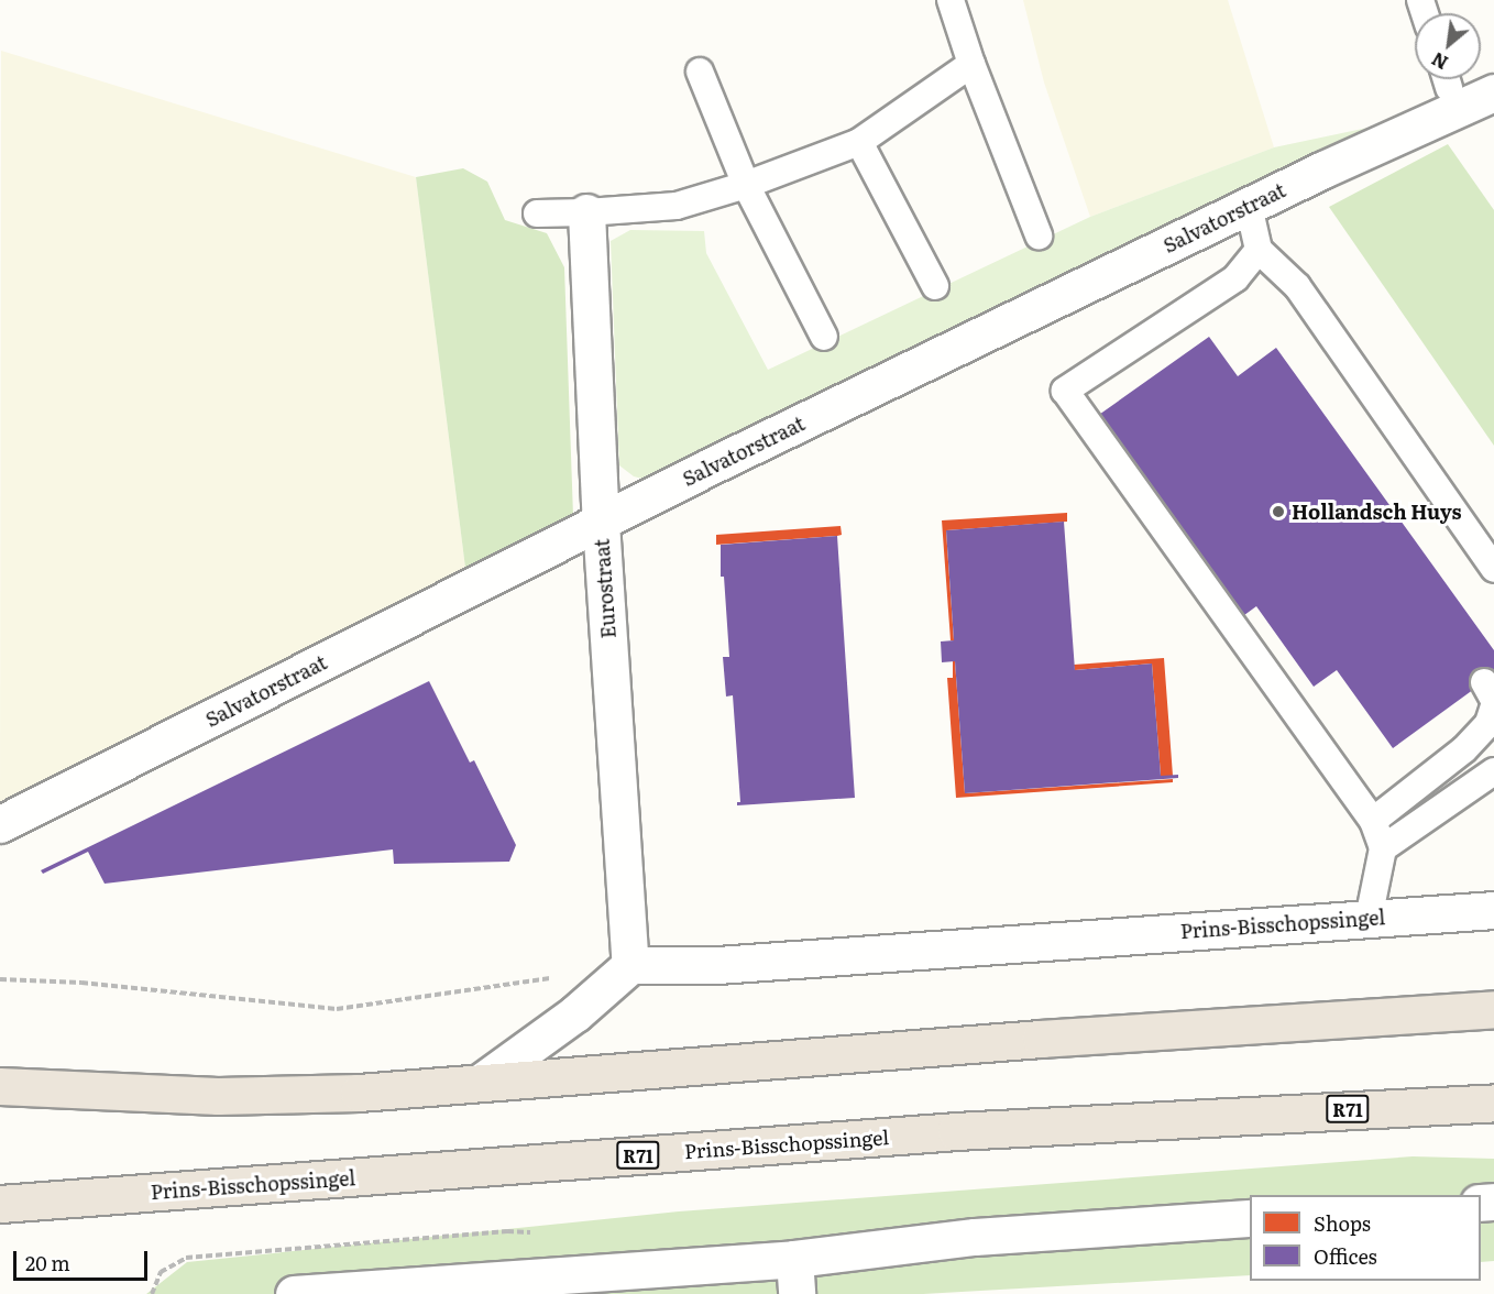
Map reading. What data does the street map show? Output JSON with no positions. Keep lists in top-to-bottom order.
{
  "streets": {
    "highway": ["Prins-Bisschopssingel", "R71"],
    "street": ["Salvatorstraat", "Eurostraat"]
  },
  "crossings": [
    ["Salvatorstraat", "Eurostraat"],
    ["Eurostraat", "Prins-Bisschopssingel"]
  ],
  "places": ["Hollandsch Huys"],
  "legend": ["Shops", "Offices"],
  "scale_bar": "20 m",
  "north": "bottom left"
}
